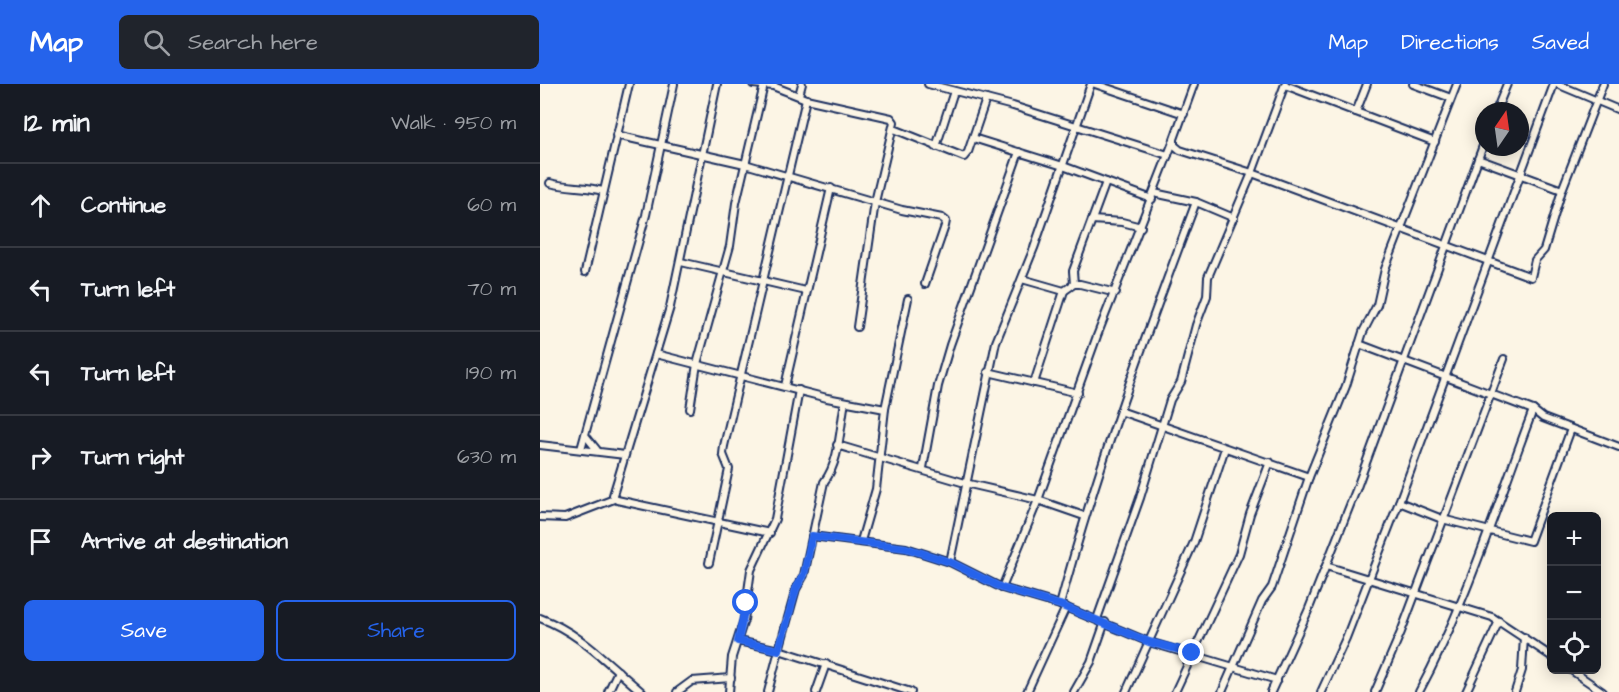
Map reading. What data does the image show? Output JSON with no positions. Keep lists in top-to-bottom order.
{
  "north": "top",
  "page": {
    "header": "Map",
    "search": "Search here",
    "nav": ["Map", "Directions", "Saved"],
    "heading": ["12 min", "Walk · 950 m"],
    "list": [
      ["Continue", "60 m"],
      ["Turn left", "70 m"],
      ["Turn left", "190 m"],
      ["Turn right", "630 m"],
      "Arrive at destination"
    ],
    "map_buttons": ["+", "−"],
    "buttons": ["Save", "Share"]
  }
}
